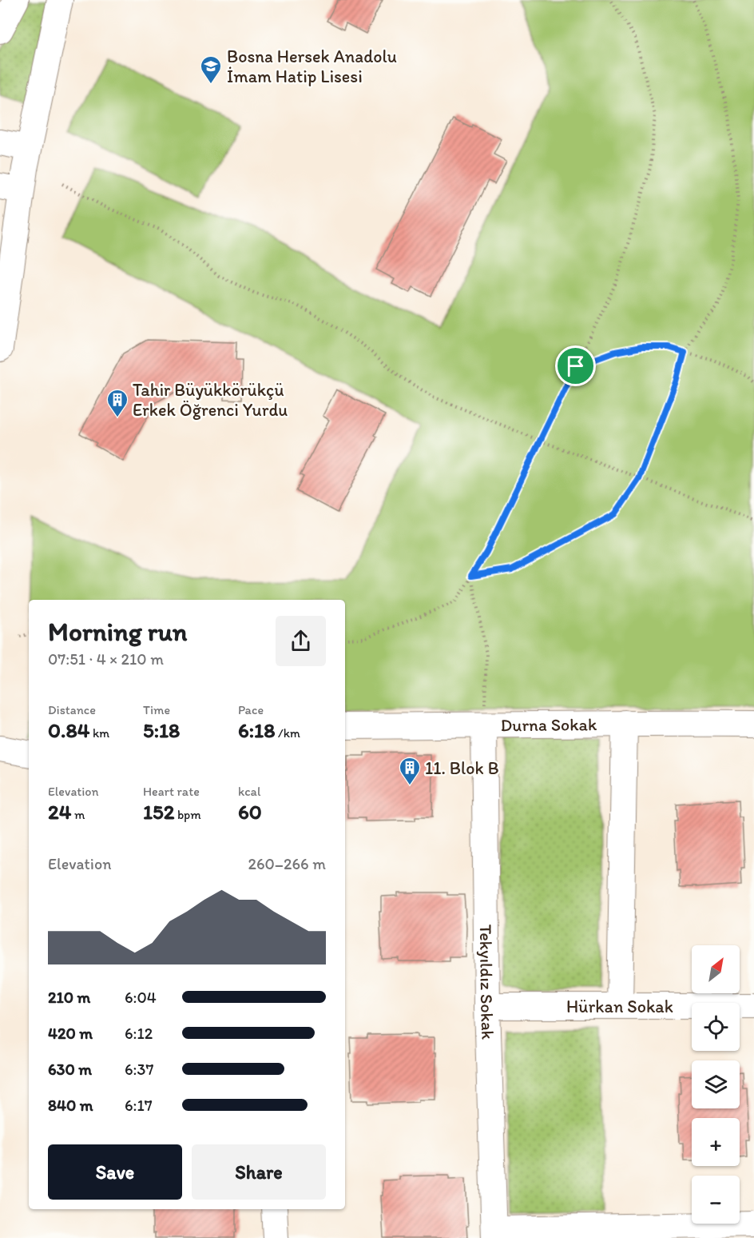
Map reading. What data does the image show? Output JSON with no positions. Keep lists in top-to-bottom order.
{
  "streets": {
    "street": ["Durna Sokak", "Tekyıldız Sokak", "Hürkan Sokak"]
  },
  "crossings": [
    ["Durna Sokak", "Tekyıldız Sokak"],
    ["Tekyıldız Sokak", "Hürkan Sokak"]
  ],
  "places": {
    "school or university": ["Bosna Hersek Anadolu İmam Hatip Lisesi"],
    "building": ["Tahir Büyükkörükçü Erkek Öğrenci Yurdu", "11. Blok B"]
  },
  "north": "top right",
  "page": {
    "heading": ["Morning run", "07:51 · 4 × 210 m"],
    "stats": [
      ["Distance", "0.84 km"],
      ["Time", "5:18"],
      ["Pace", "6:18 /km"],
      ["Elevation", "24 m"],
      ["Heart rate", "152 bpm"],
      ["kcal", "60"]
    ],
    "chart": ["Elevation", "260–266 m"],
    "map_buttons": ["+", "−"],
    "list": [
      {
        "name": "210 m",
        "note": "6:04"
      },
      {
        "name": "420 m",
        "note": "6:12"
      },
      {
        "name": "630 m",
        "note": "6:37"
      },
      {
        "name": "840 m",
        "note": "6:17"
      }
    ],
    "buttons": ["Save", "Share"]
  }
}
